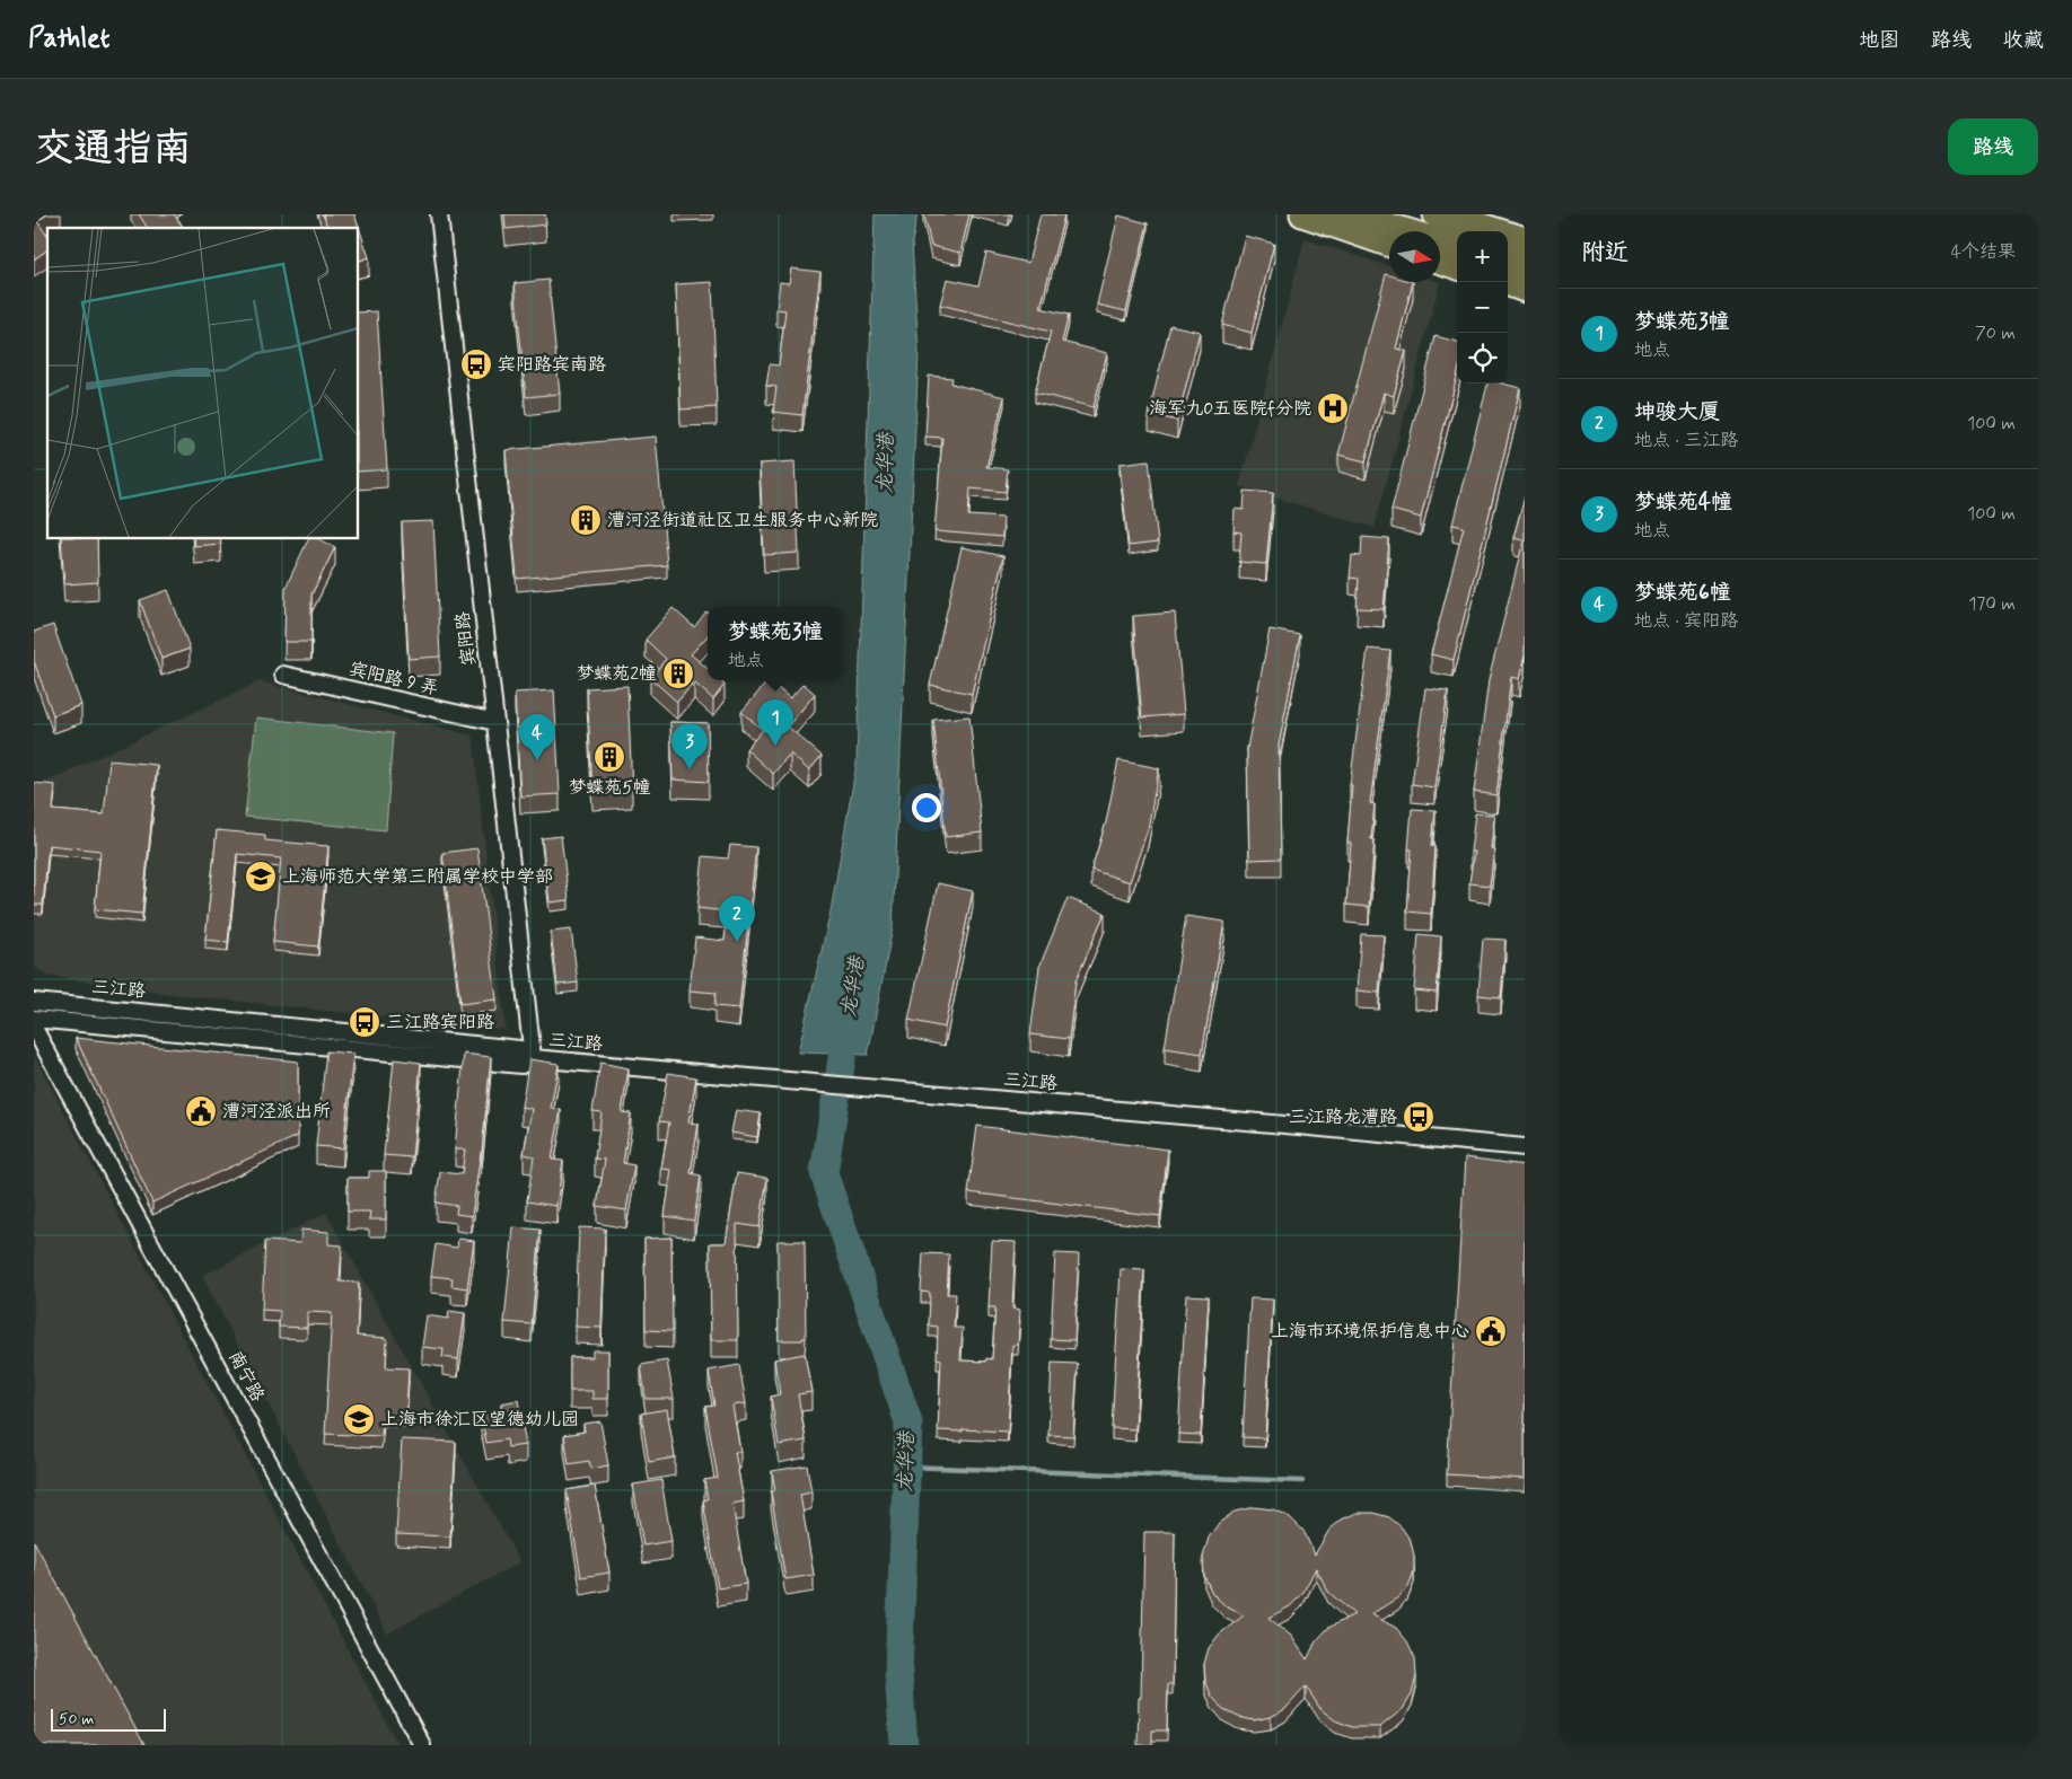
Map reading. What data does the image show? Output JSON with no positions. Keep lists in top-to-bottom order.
{
  "streets": {
    "street": [
      "宾阳路",
      "宾阳路 9 弄",
      "三江路",
      "南宁路"
    ]
  },
  "crossings": [
    ["宾阳路", "宾阳路 9 弄"],
    ["宾阳路", "三江路"]
  ],
  "water": ["龙华港"],
  "places": {
    "bus stop": ["宾阳路宾南路", "三江路宾阳路", "三江路龙漕路"],
    "hospital": ["海军九0五医院f分院"],
    "building": ["漕河泾街道社区卫生服务中心新院", "梦蝶苑2幢", "梦蝶苑5幢"],
    "school or university": ["上海师范大学第三附属学校中学部", "上海市徐汇区望德幼儿园"],
    "public building": ["漕河泾派出所", "上海市环境保护信息中心"]
  },
  "scale_bar": "50 m",
  "north": "right",
  "page": {
    "header": "Pathlet",
    "nav": ["地图", "路线", "收藏"],
    "buttons": "路线",
    "title": "交通指南",
    "heading": ["附近", "4个结果"],
    "map_buttons": ["+", "−"],
    "list": [
      {
        "mark": "1",
        "name": "梦蝶苑3幢",
        "note": "地点",
        "value": "70 m"
      },
      {
        "mark": "2",
        "name": "坤骏大厦",
        "note": "地点 · 三江路",
        "value": "100 m"
      },
      {
        "mark": "3",
        "name": "梦蝶苑4幢",
        "note": "地点",
        "value": "100 m"
      },
      {
        "mark": "4",
        "name": "梦蝶苑6幢",
        "note": "地点 · 宾阳路",
        "value": "170 m"
      }
    ],
    "popup": ["梦蝶苑3幢", "地点"],
    "pins": [
      "1",
      "4",
      "3",
      "2"
    ],
    "scale": "50 m"
  }
}
